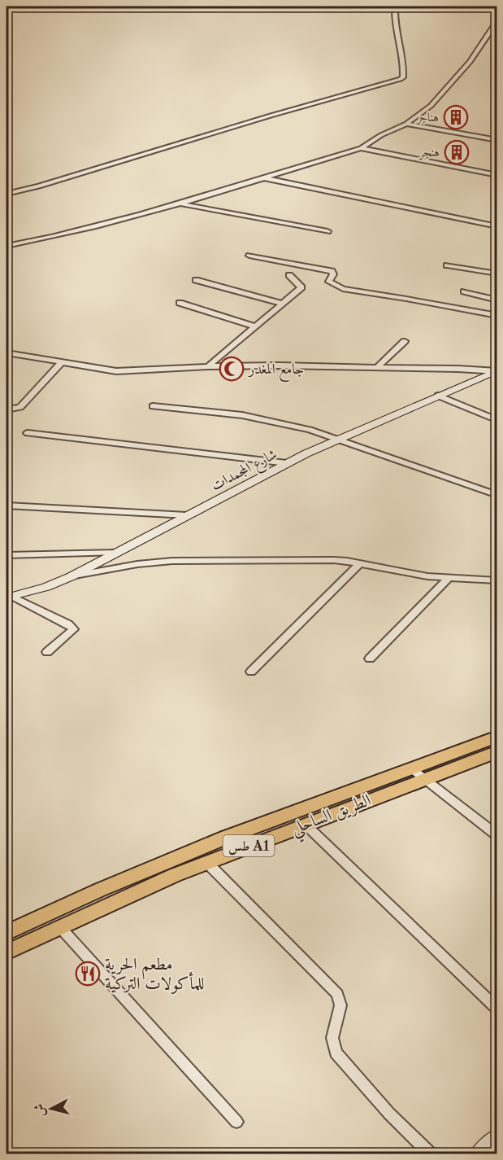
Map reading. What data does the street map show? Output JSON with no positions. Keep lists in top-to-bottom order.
{
  "streets": {
    "highway": ["الطريق الساحلي", "طس A1"],
    "main road": ["شارع المجمدات"]
  },
  "places": {
    "building": ["هناجر", "هنجر"],
    "mosque": ["جامع المغدر"],
    "restaurant": ["مطعم الحرية للمأكولات التركية"]
  },
  "north": "left"
}
